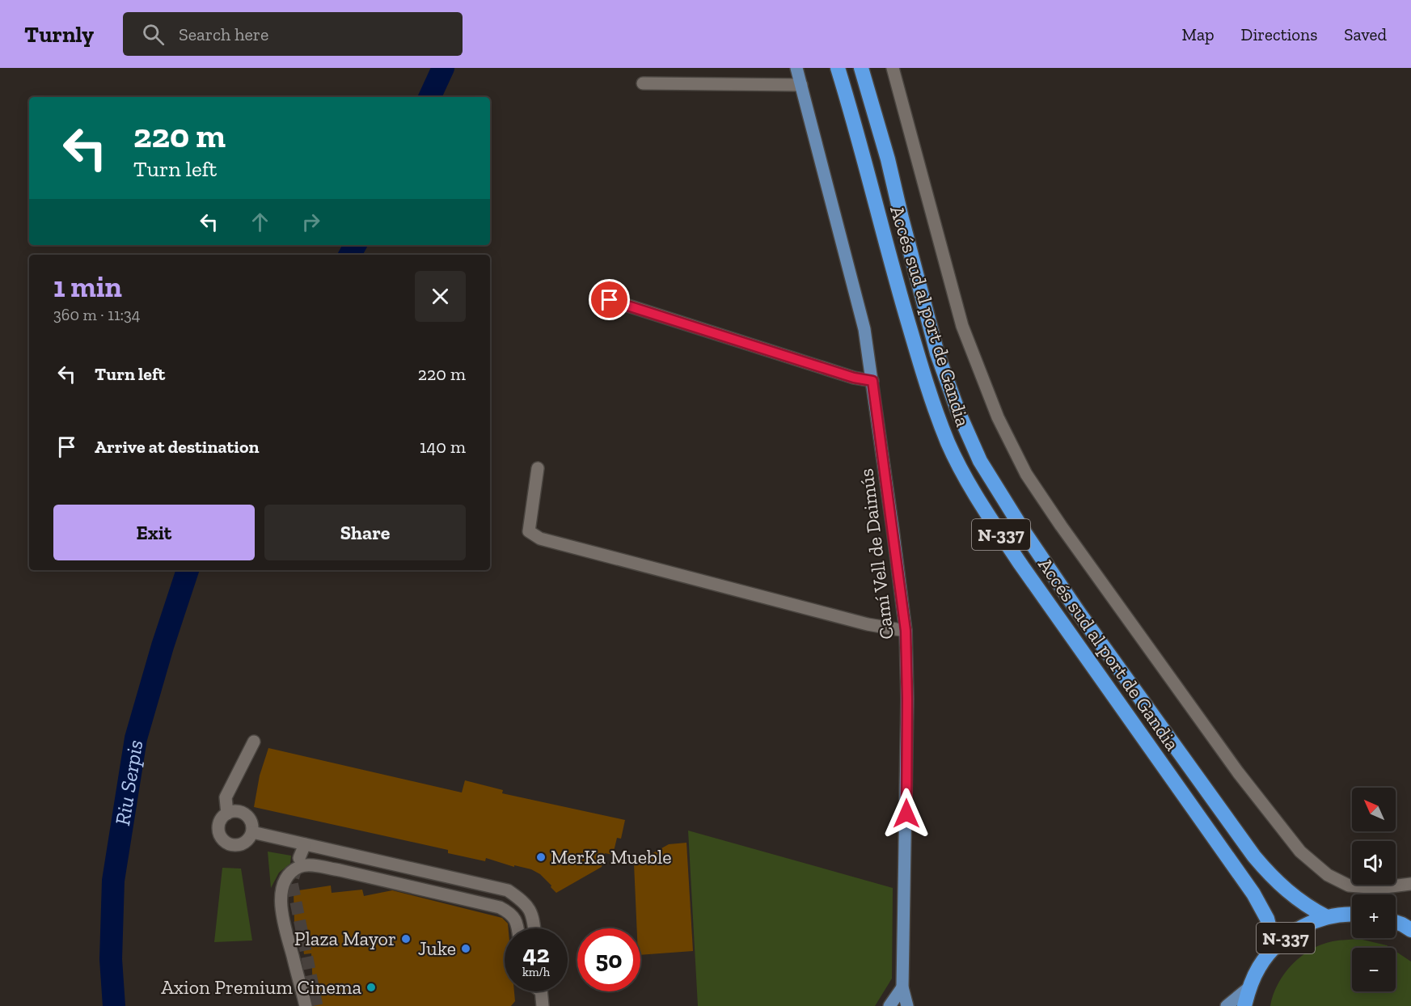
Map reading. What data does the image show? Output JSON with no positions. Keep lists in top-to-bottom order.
{
  "streets": {
    "highway": ["Accés sud al port de Gandia", "N-337"],
    "main road": ["Camí Vell de Daimús"]
  },
  "crossings": [
    ["Accés sud al port de Gandia", "N-337"]
  ],
  "water": ["Riu Serpis"],
  "places": [
    "MerKa Mueble",
    "Plaza Mayor",
    "Juke",
    "Axion Premium Cinema"
  ],
  "north": "top left",
  "page": {
    "header": "Turnly",
    "search": "Search here",
    "nav": ["Map", "Directions", "Saved"],
    "turn": ["220 m", "Turn left"],
    "heading": ["1 min", "360 m · 11:34"],
    "list": [
      {
        "name": "Turn left",
        "value": "220 m"
      },
      {
        "name": "Arrive at destination",
        "value": "140 m"
      }
    ],
    "buttons": ["Exit", "Share"],
    "map_buttons": ["+", "−"],
    "speed": "42 km/h",
    "limit": "50"
  }
}
